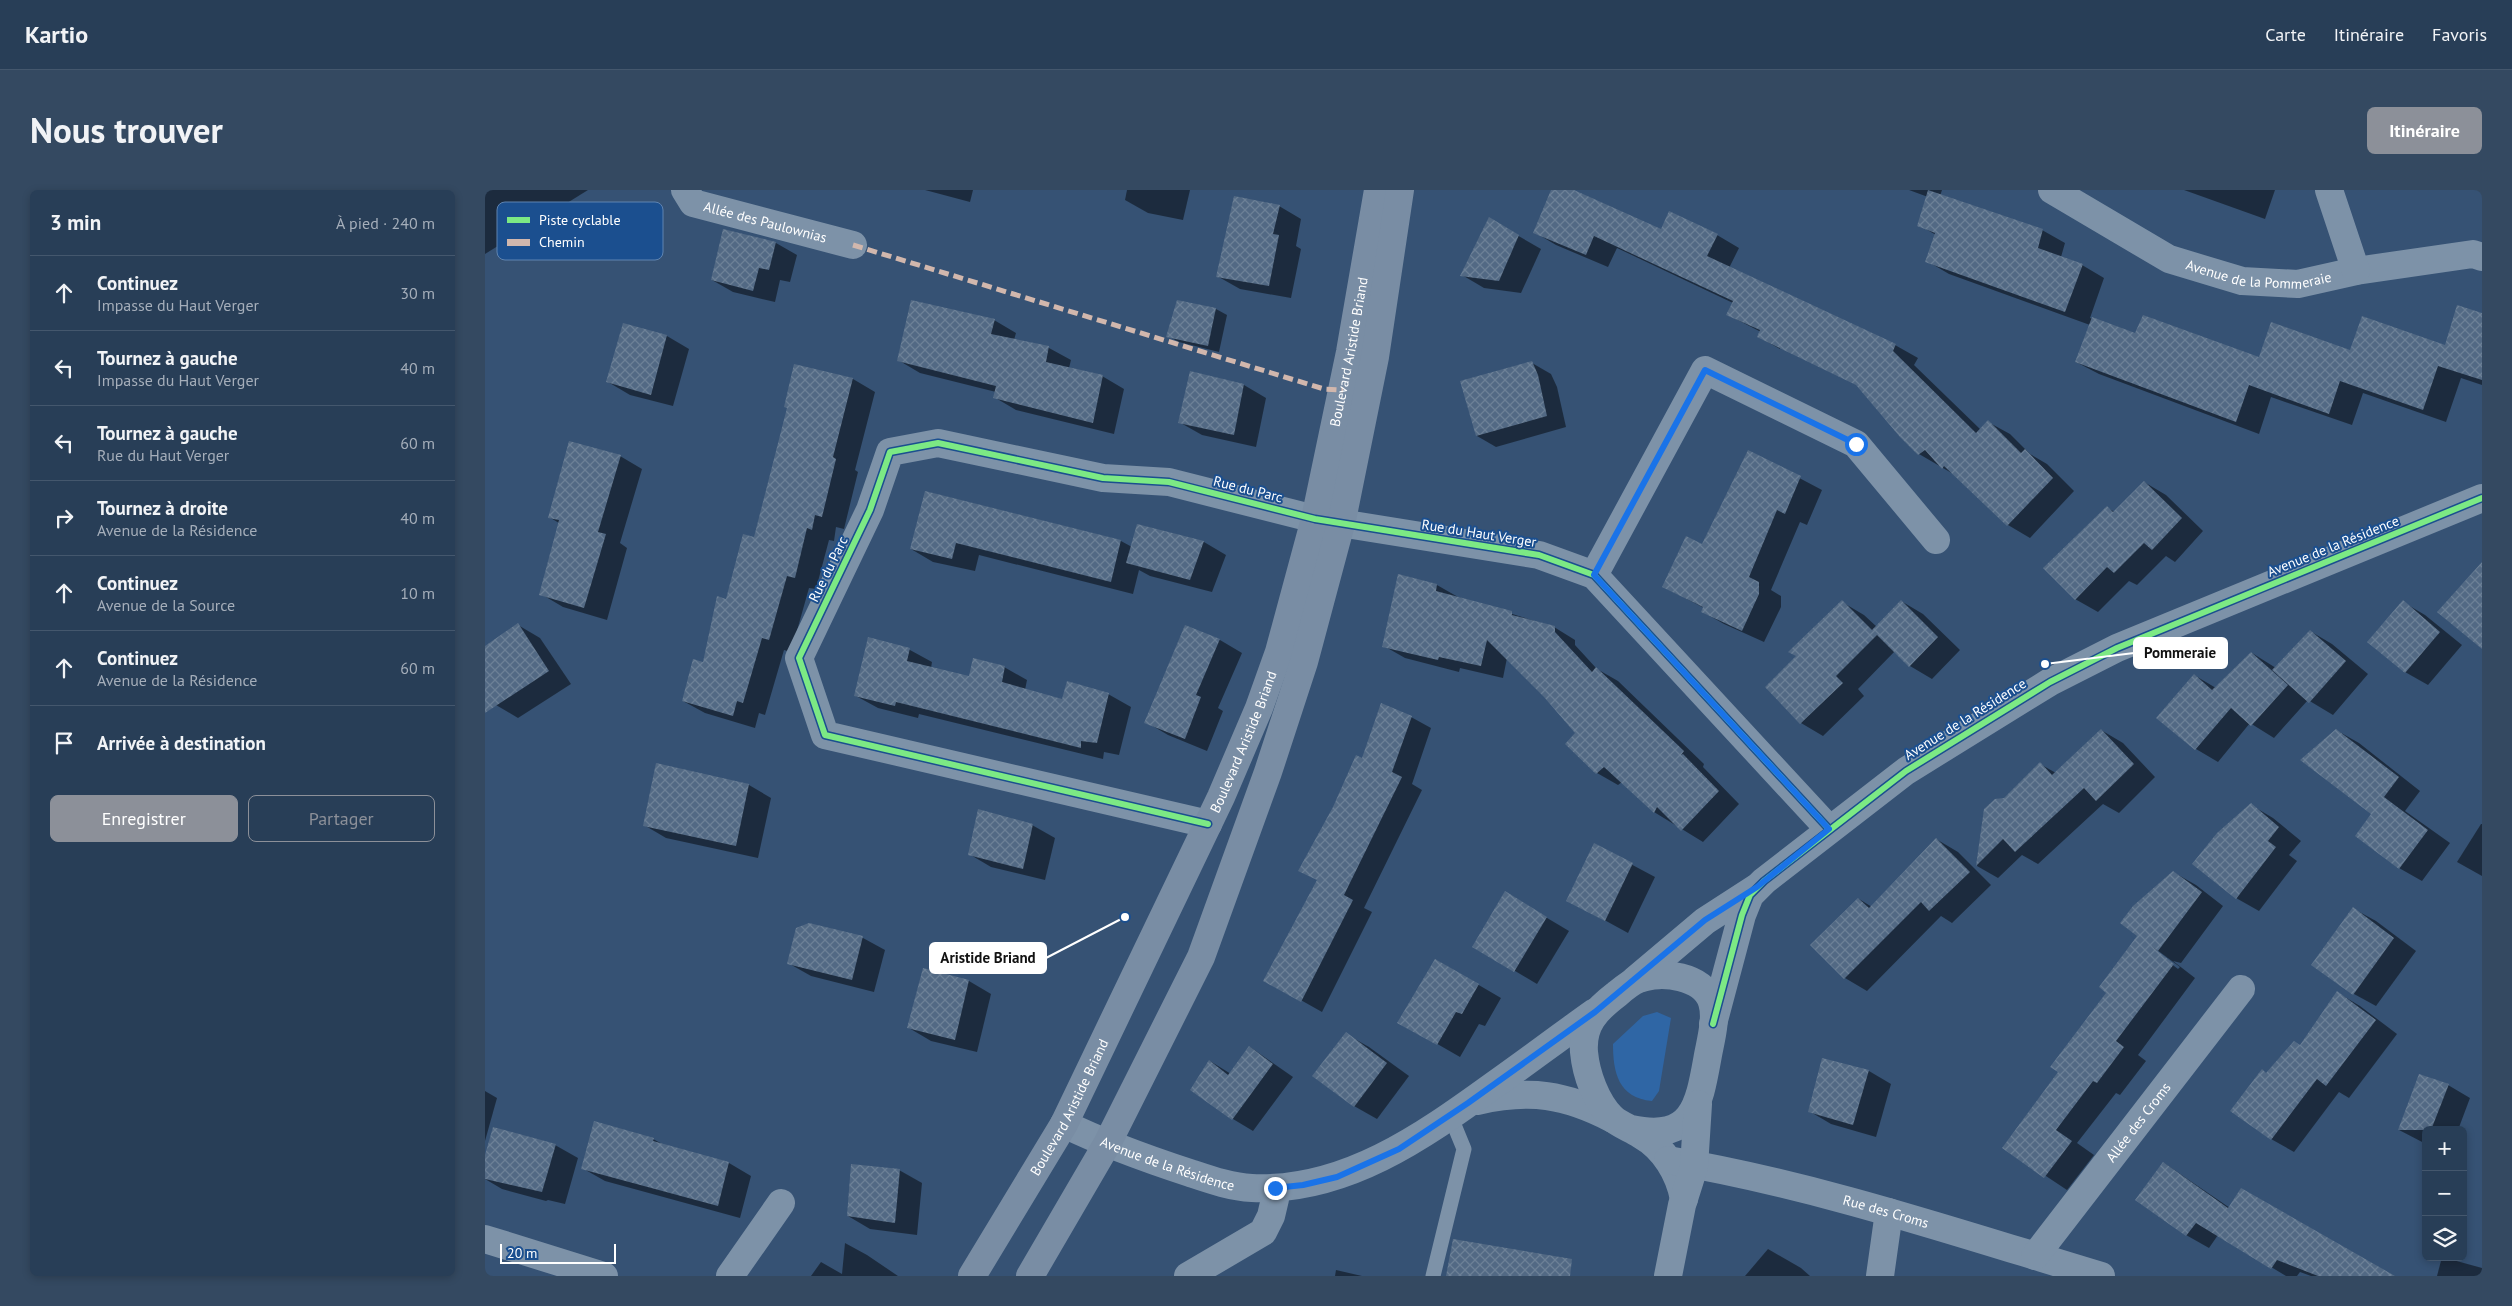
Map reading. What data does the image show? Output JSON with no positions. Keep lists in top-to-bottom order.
{
  "streets": {
    "main road": ["Boulevard Aristide Briand"],
    "street": [
      "Allée des Paulownias",
      "Avenue de la Pommeraie",
      "Rue du Parc",
      "Rue du Haut Verger",
      "Avenue de la Résidence",
      "Allée des Croms",
      "Rue des Croms"
    ]
  },
  "crossings": [
    ["Boulevard Aristide Briand", "Rue du Parc"],
    ["Boulevard Aristide Briand", "Rue du Haut Verger"],
    ["Boulevard Aristide Briand", "Avenue de la Résidence"],
    ["Rue du Parc", "Rue du Haut Verger"],
    ["Rue du Haut Verger", "Avenue de la Résidence"],
    ["Allée des Croms", "Rue des Croms"]
  ],
  "places": ["Pommeraie", "Aristide Briand"],
  "legend": ["Piste cyclable", "Chemin"],
  "scale_bar": "20 m",
  "page": {
    "header": "Kartio",
    "nav": ["Carte", "Itinéraire", "Favoris"],
    "title": "Nous trouver",
    "buttons": [
      "Itinéraire",
      ["Enregistrer", "Partager"]
    ],
    "heading": ["3 min", "À pied · 240 m"],
    "list": [
      ["Continuez", "Impasse du Haut Verger", "30 m"],
      ["Tournez à gauche", "Impasse du Haut Verger", "40 m"],
      ["Tournez à gauche", "Rue du Haut Verger", "60 m"],
      ["Tournez à droite", "Avenue de la Résidence", "40 m"],
      ["Continuez", "Avenue de la Source", "10 m"],
      ["Continuez", "Avenue de la Résidence", "60 m"],
      "Arrivée à destination"
    ],
    "map_buttons": ["+", "−"],
    "scale": "20 m"
  }
}
